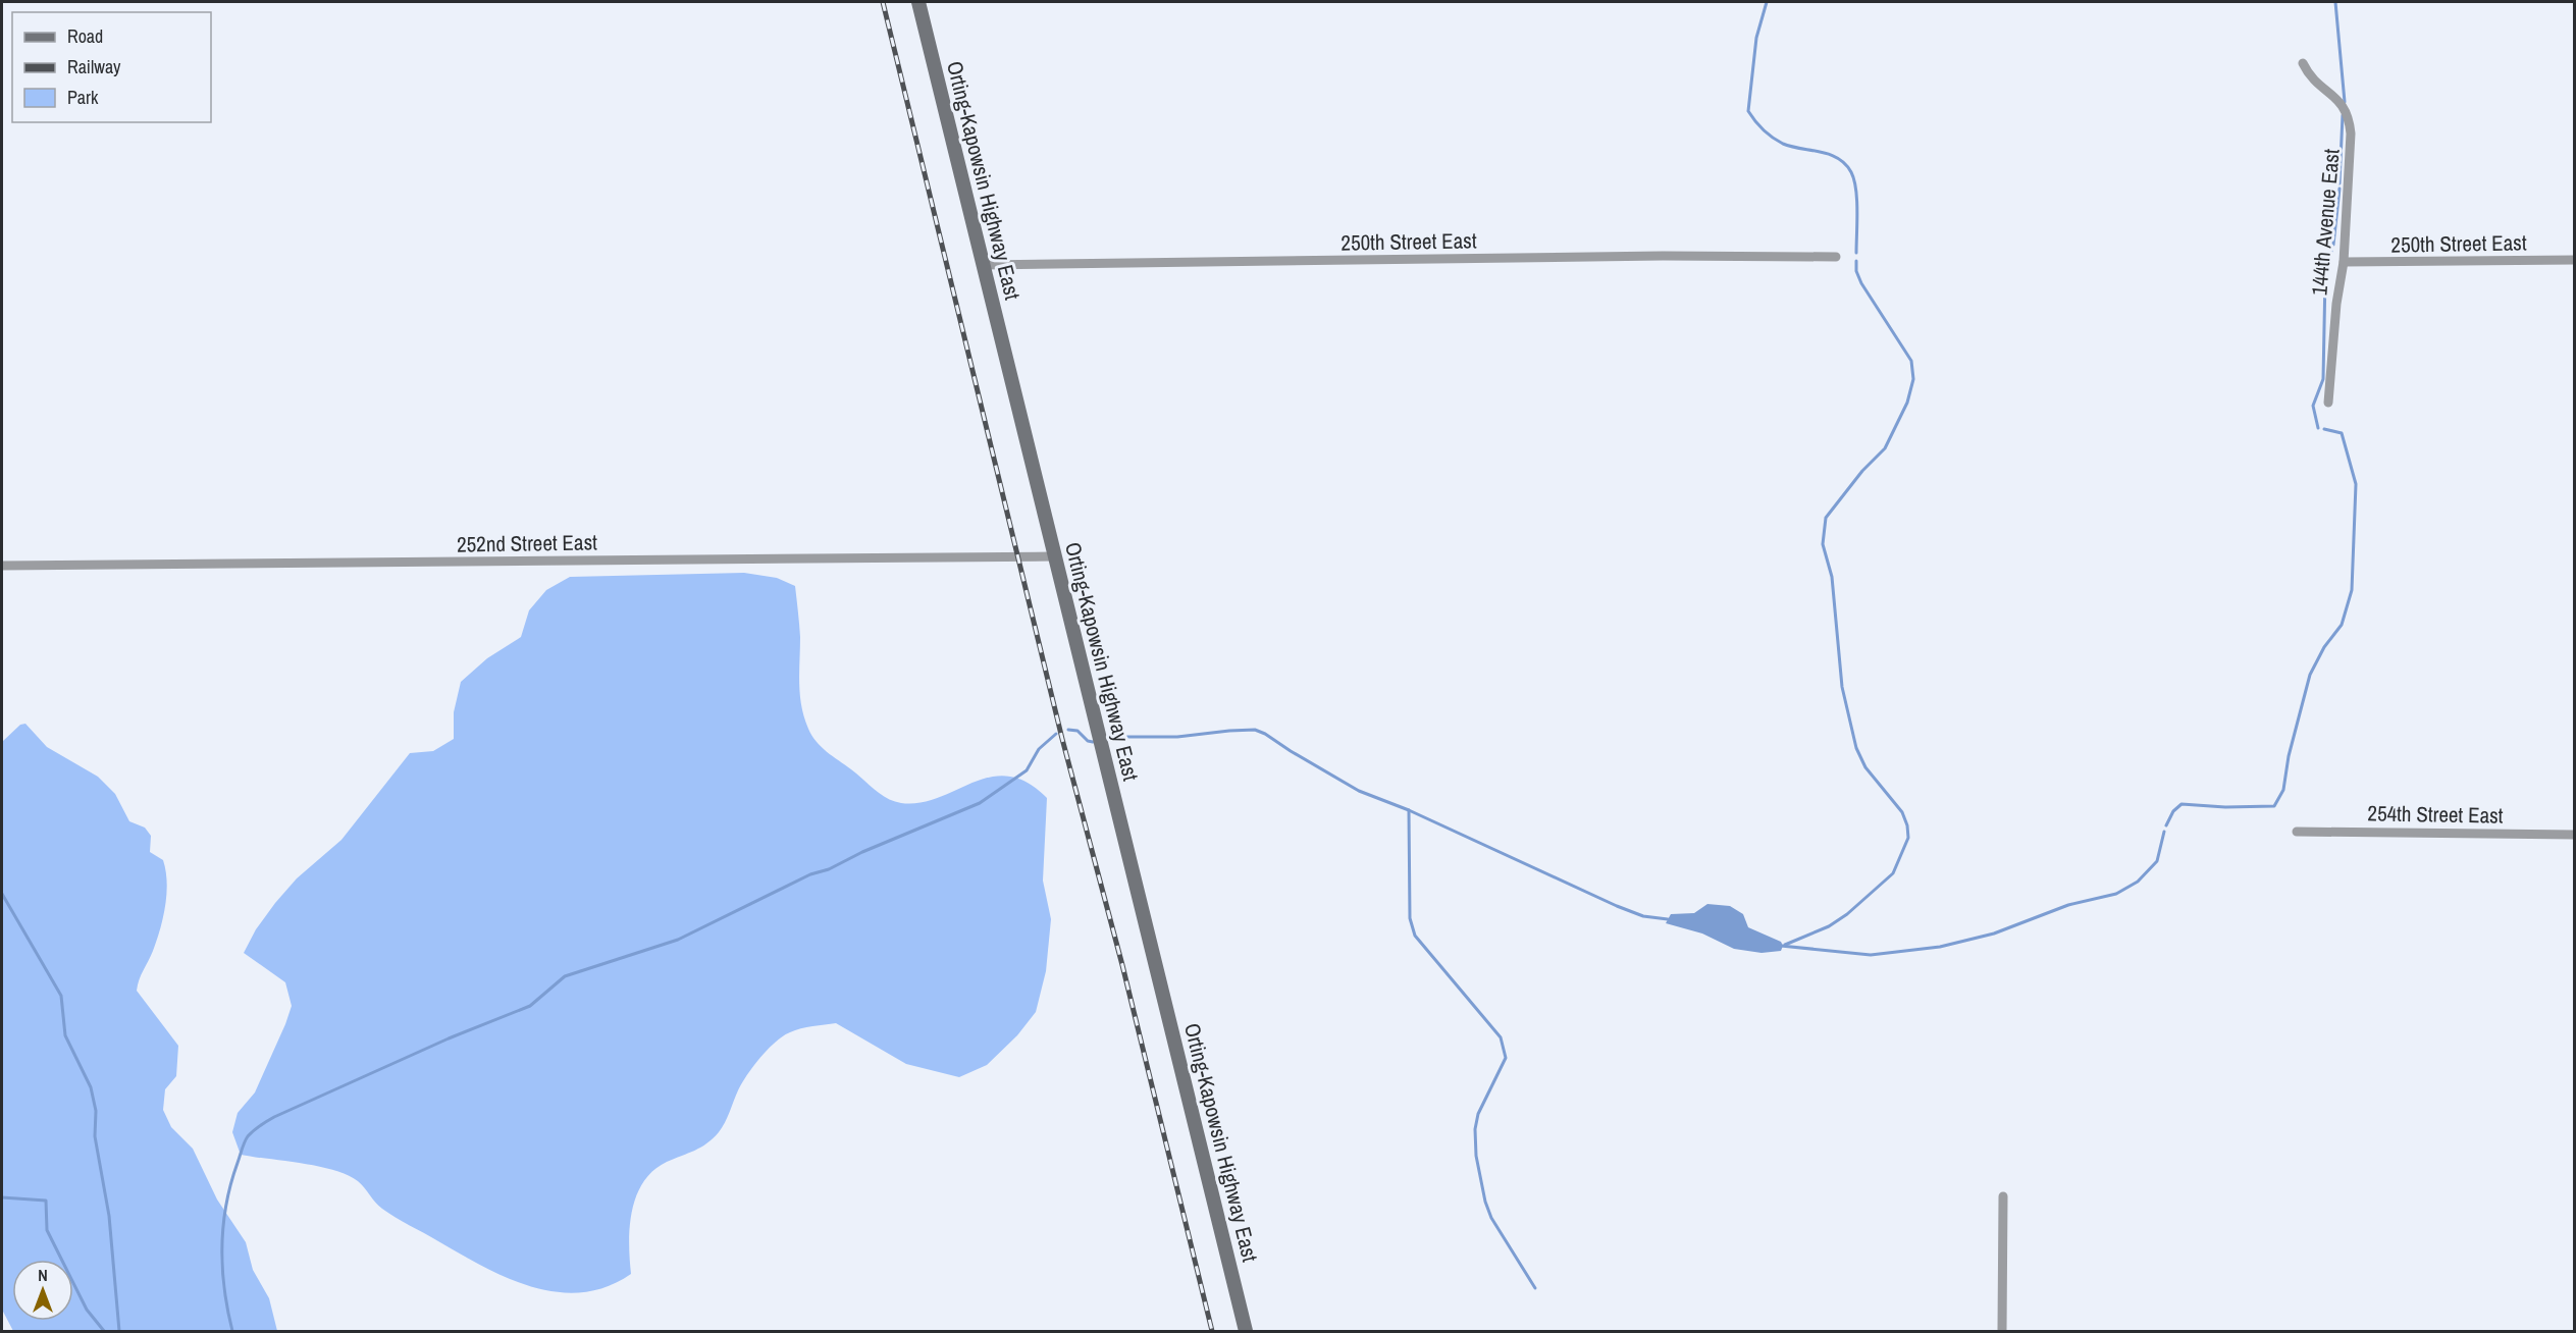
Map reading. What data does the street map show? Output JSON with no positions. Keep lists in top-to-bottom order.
{
  "streets": {
    "main road": ["Orting-Kapowsin Highway East"],
    "street": [
      "144th Avenue East",
      "250th Street East",
      "252nd Street East",
      "254th Street East"
    ]
  },
  "crossings": [
    ["Orting-Kapowsin Highway East", "250th Street East"],
    ["Orting-Kapowsin Highway East", "252nd Street East"],
    ["144th Avenue East", "250th Street East"]
  ],
  "legend": ["Road", "Railway", "Park"],
  "north": "top"
}
